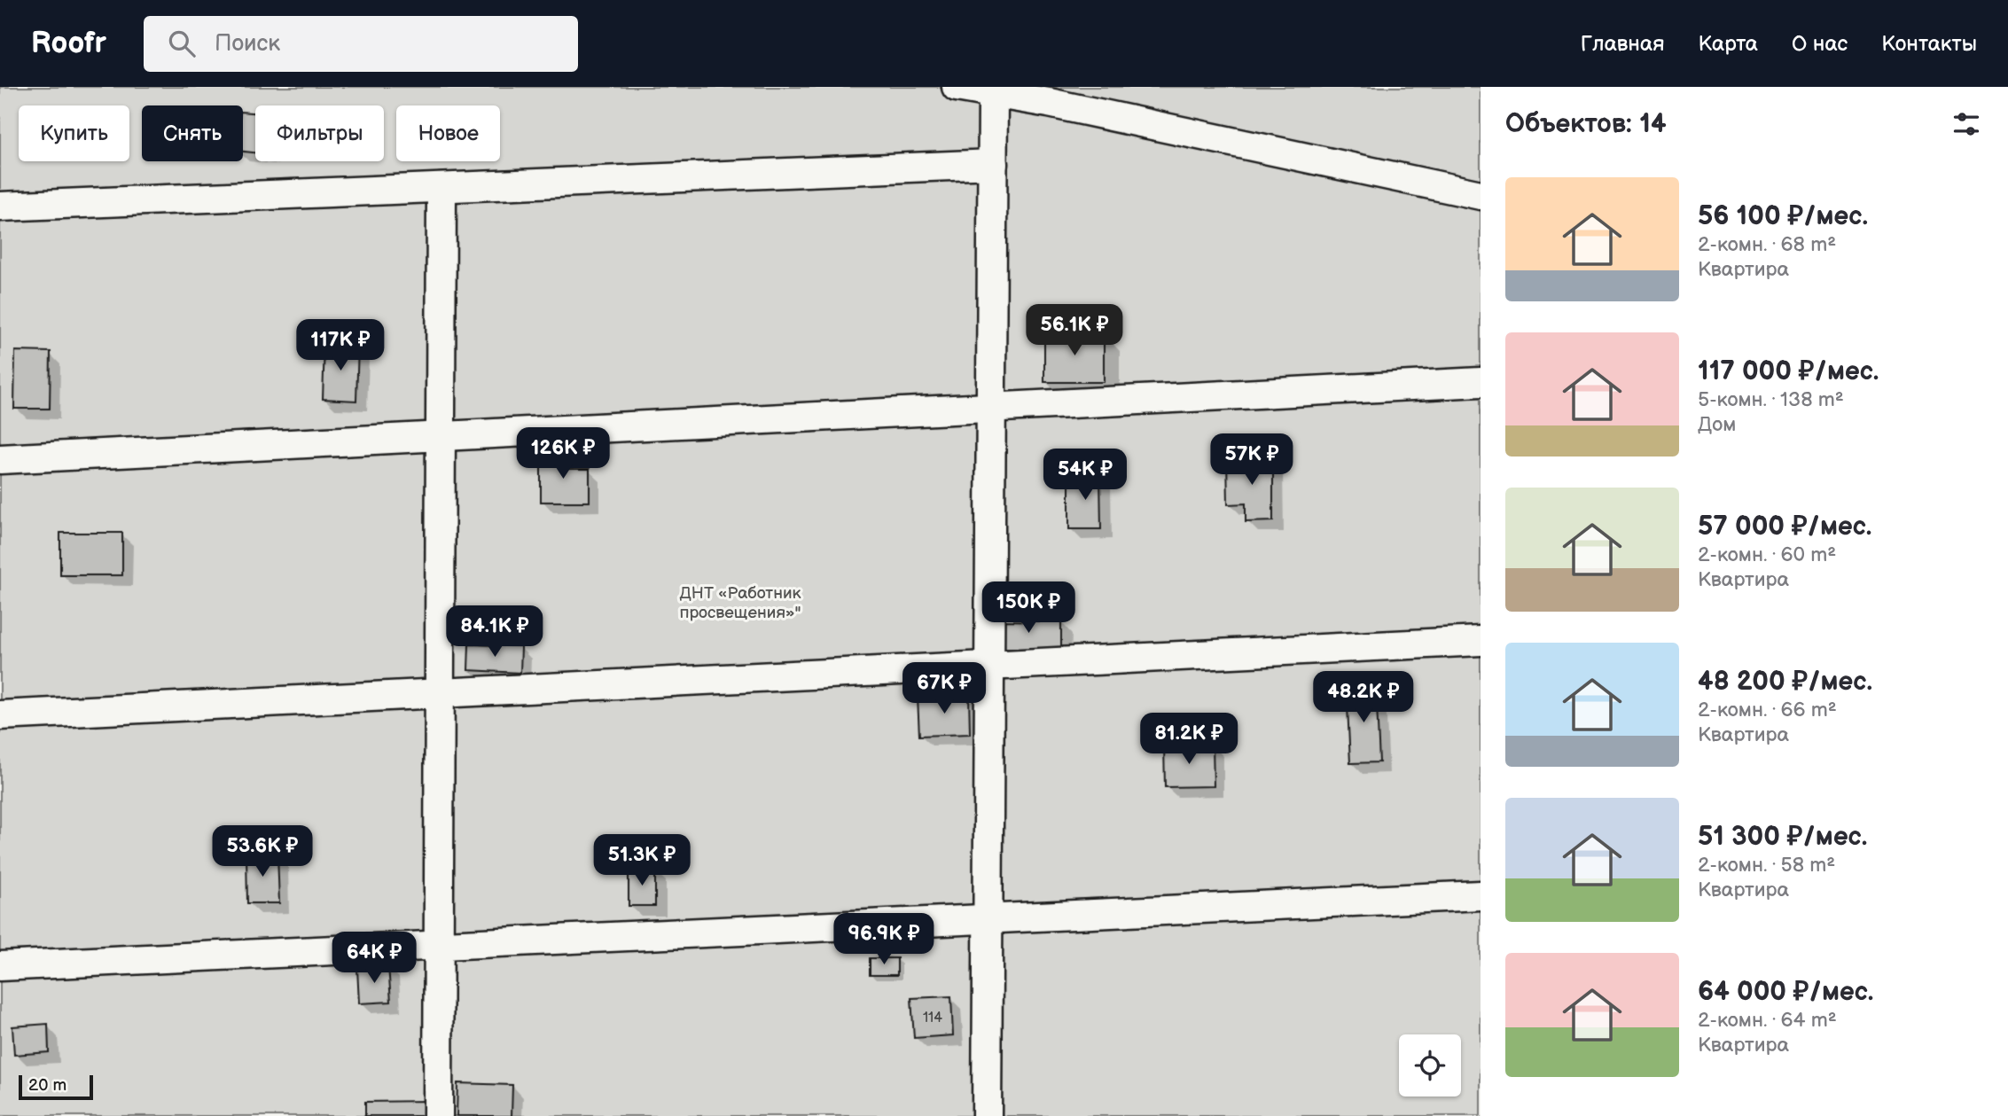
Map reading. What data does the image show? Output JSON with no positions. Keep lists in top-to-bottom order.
{
  "parks": ["ДНТ «Работник просвещения»\""],
  "house_numbers": ["114"],
  "scale_bar": "20 m",
  "page": {
    "header": "Roofr",
    "search": "Поиск",
    "nav": [
      "Главная",
      "Карта",
      "О нас",
      "Контакты"
    ],
    "heading": "Объектов: 14",
    "chip": [
      "Купить",
      "Снять",
      "Фильтры",
      "Новое"
    ],
    "list": [
      {
        "name": "56 100 ₽/мес.",
        "note": "2-комн. · 68 m² · Квартира"
      },
      {
        "name": "117 000 ₽/мес.",
        "note": "5-комн. · 138 m² · Дом"
      },
      {
        "name": "57 000 ₽/мес.",
        "note": "2-комн. · 60 m² · Квартира"
      },
      {
        "name": "48 200 ₽/мес.",
        "note": "2-комн. · 66 m² · Квартира"
      },
      {
        "name": "51 300 ₽/мес.",
        "note": "2-комн. · 58 m² · Квартира"
      },
      {
        "name": "64 000 ₽/мес.",
        "note": "2-комн. · 64 m² · Квартира"
      }
    ],
    "price": [
      "56.1K ₽",
      "117K ₽",
      "126K ₽",
      "57K ₽",
      "54K ₽",
      "150K ₽",
      "84.1K ₽",
      "67K ₽",
      "48.2K ₽",
      "81.2K ₽",
      "53.6K ₽",
      "51.3K ₽",
      "96.9K ₽",
      "64K ₽"
    ],
    "scale": "20 m"
  }
}
